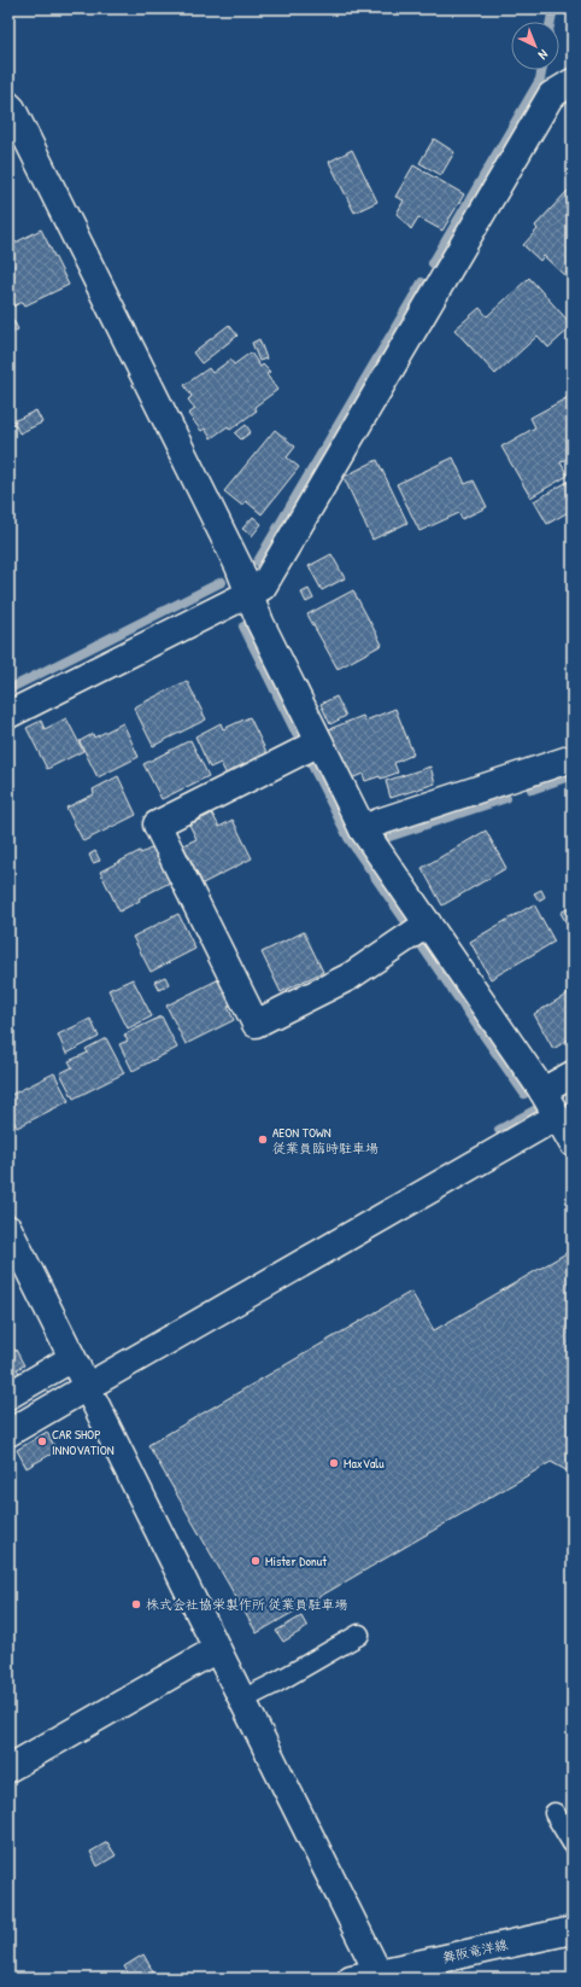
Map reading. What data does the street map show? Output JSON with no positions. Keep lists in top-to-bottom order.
{
  "streets": {
    "street": ["舞阪竜洋線"]
  },
  "places": [
    "AEON TOWN 従業員臨時駐車場",
    "CAR SHOP INNOVATION",
    "MaxValu",
    "Mister Donut",
    "株式会社協栄製作所 従業員駐車場"
  ],
  "north": "bottom right"
}
